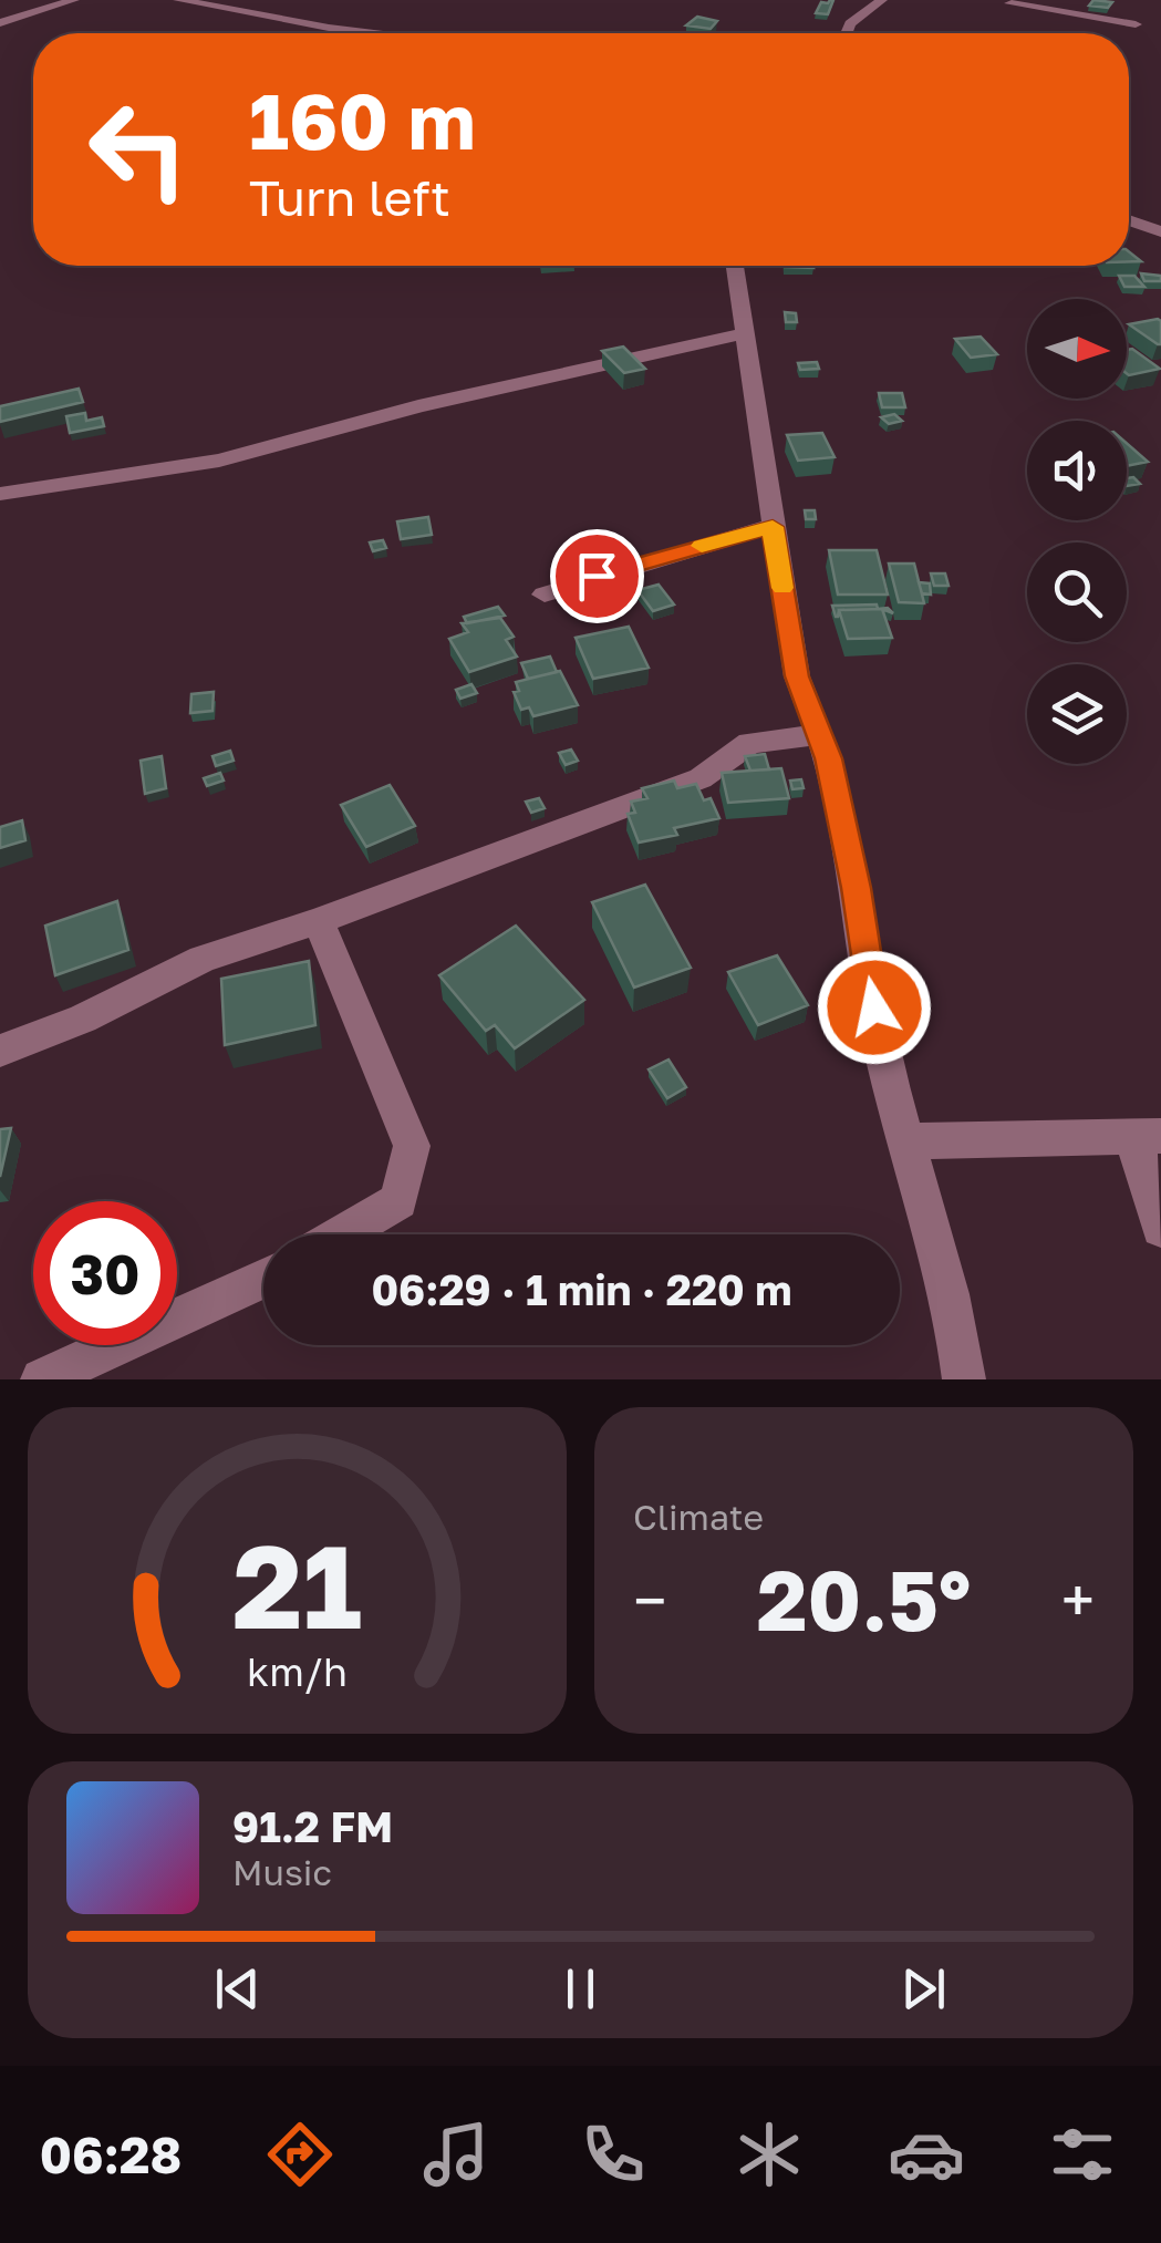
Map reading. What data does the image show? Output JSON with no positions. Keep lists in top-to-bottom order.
{
  "north": "right",
  "page": {
    "turn": ["160 m", "Turn left"],
    "limit": "30",
    "trip": "06:29 · 1 min · 220 m",
    "tile": "Climate",
    "heat": ["−", "20.5°", "+"],
    "song": ["91.2 FM", "Music"],
    "tabs": "06:28",
    "gauge": ["21", "km/h"]
  }
}
